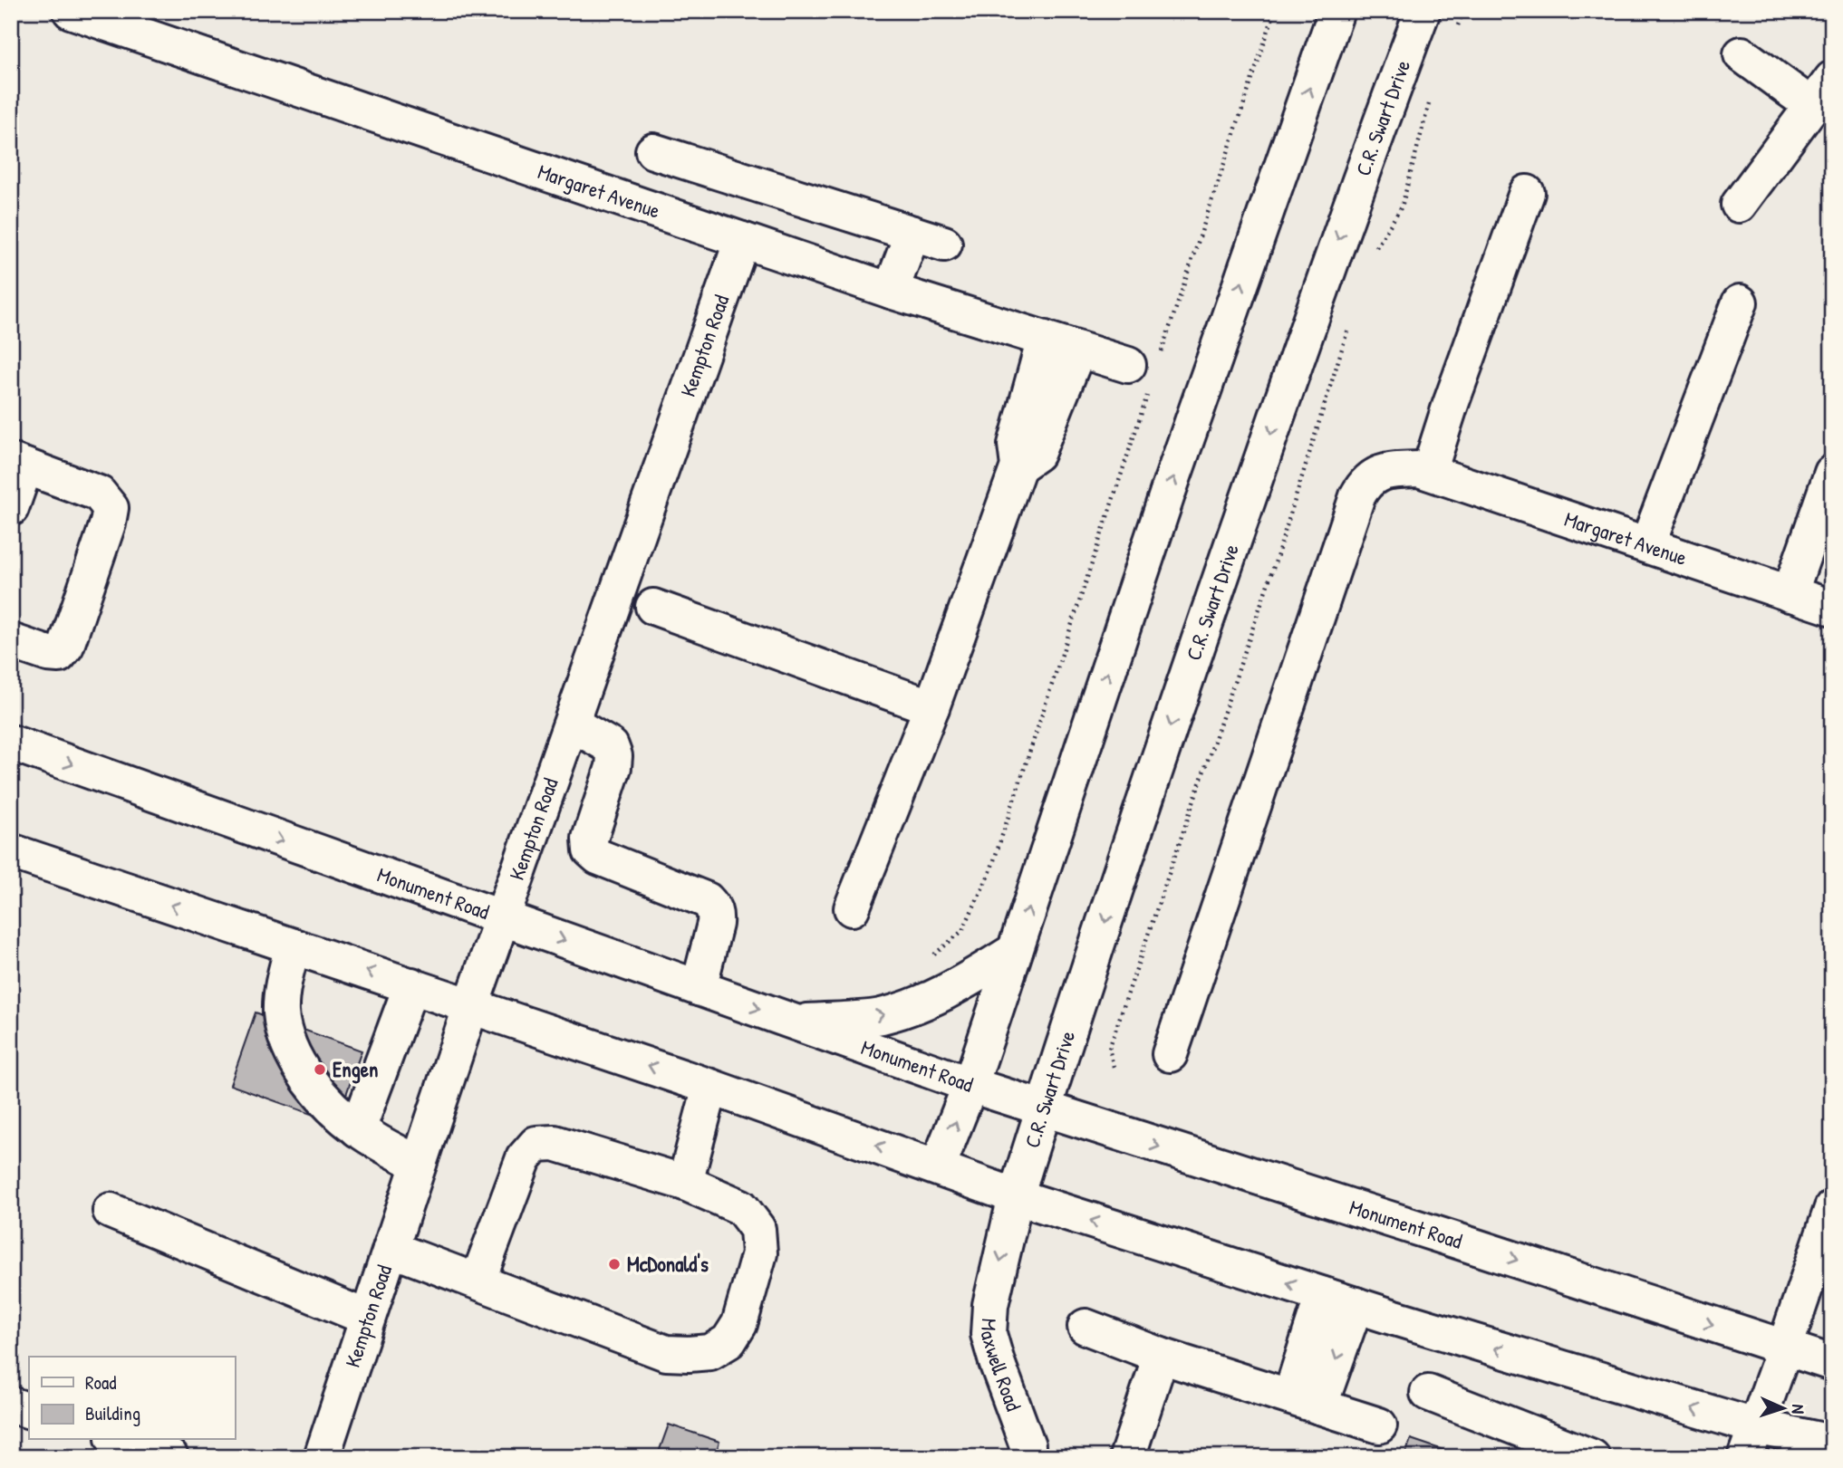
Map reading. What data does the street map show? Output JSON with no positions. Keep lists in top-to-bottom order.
{
  "streets": {
    "main road": [
      "C.R. Swart Drive",
      "Margaret Avenue",
      "Kempton Road",
      "Monument Road",
      "Maxwell Road"
    ]
  },
  "crossings": [
    ["C.R. Swart Drive", "Monument Road"],
    ["C.R. Swart Drive", "Maxwell Road"],
    ["Margaret Avenue", "Kempton Road"],
    ["Kempton Road", "Monument Road"]
  ],
  "places": ["Engen", "McDonald's"],
  "legend": ["Road", "Building"],
  "north": "right"
}
